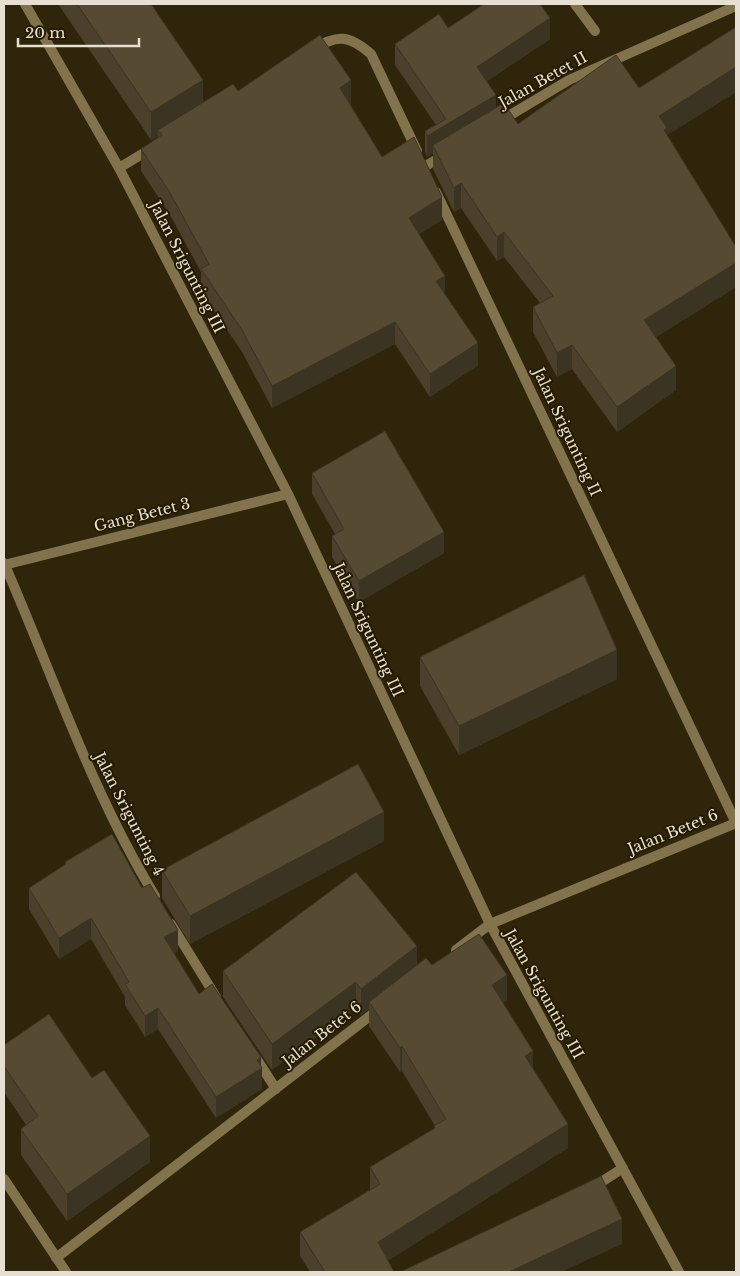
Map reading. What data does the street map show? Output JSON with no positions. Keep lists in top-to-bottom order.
{
  "streets": {
    "street": [
      "Jalan Betet II",
      "Jalan Srigunting III",
      "Jalan Srigunting II",
      "Gang Betet 3",
      "Jalan Srigunting 4",
      "Jalan Betet 6"
    ]
  },
  "crossings": [
    ["Jalan Srigunting III", "Gang Betet 3"],
    ["Jalan Srigunting III", "Jalan Betet 6"],
    ["Jalan Srigunting II", "Jalan Betet 6"],
    ["Gang Betet 3", "Jalan Srigunting 4"]
  ],
  "scale_bar": "20 m"
}
